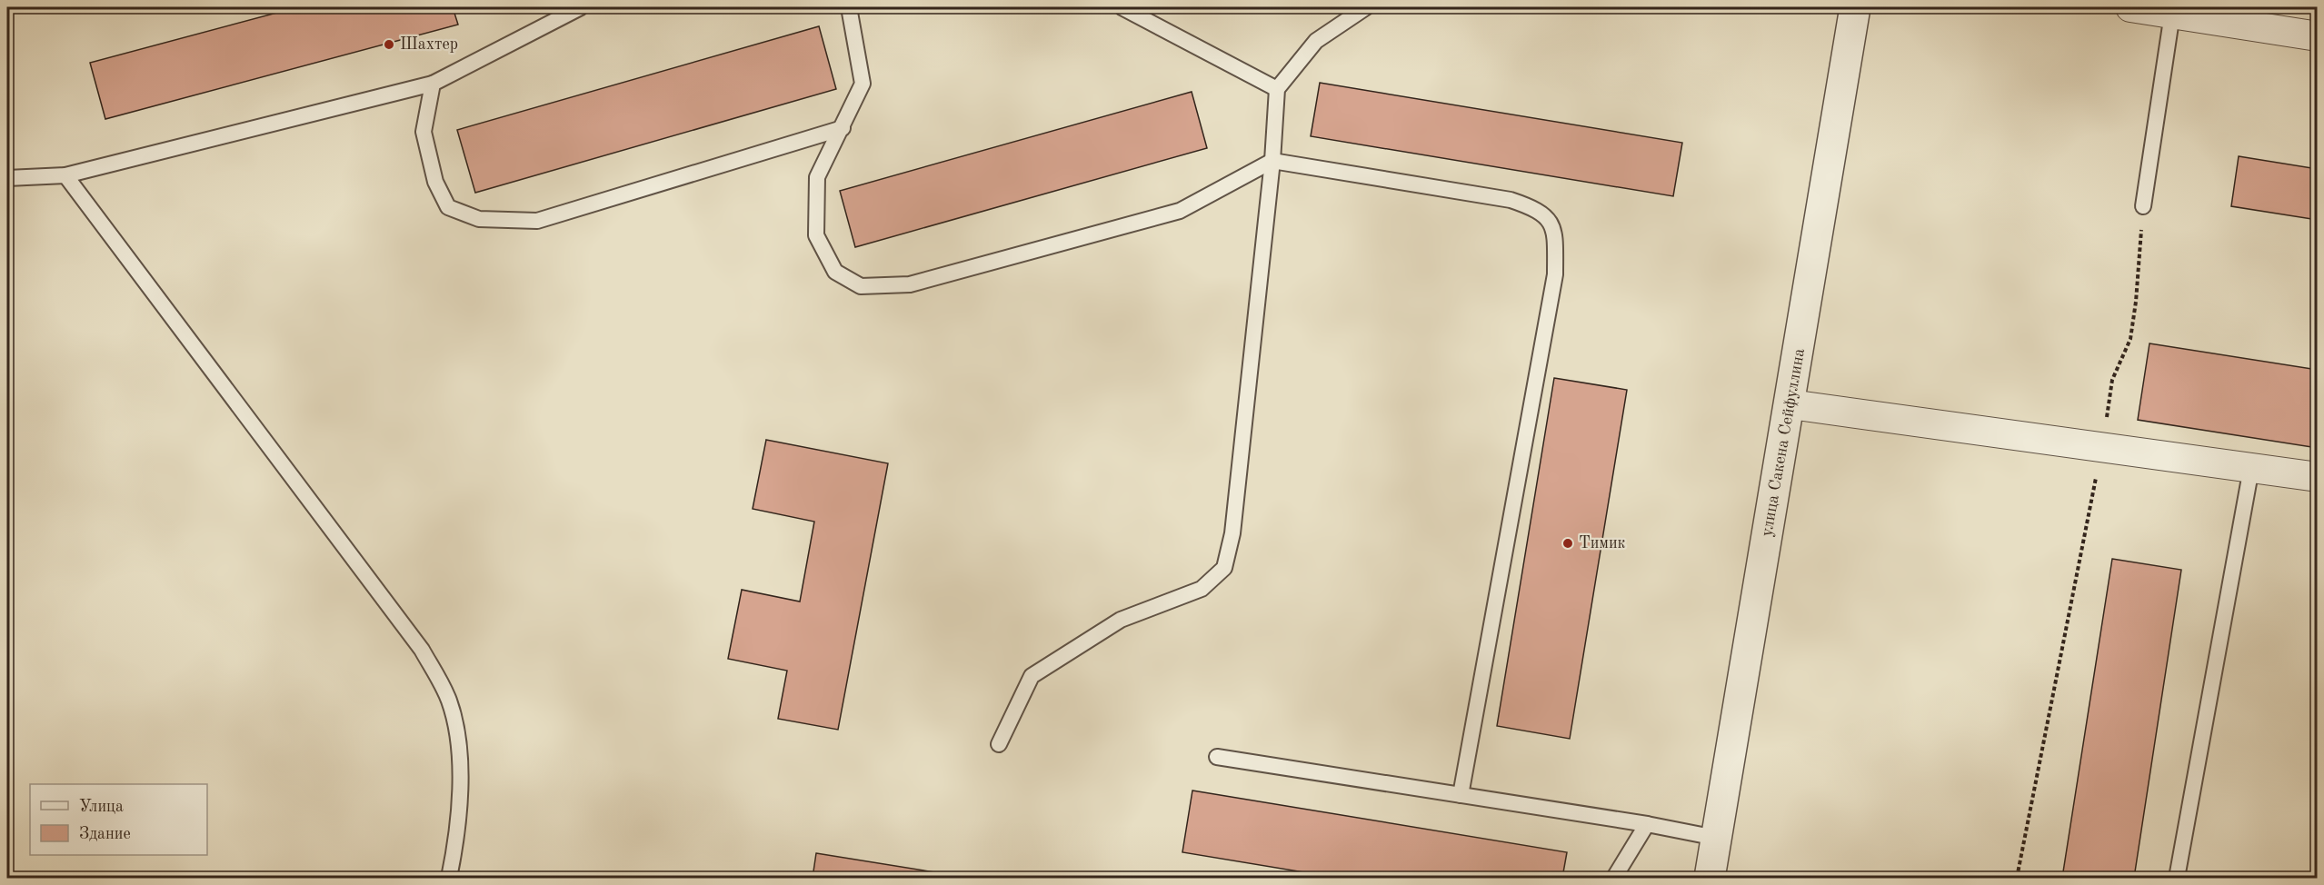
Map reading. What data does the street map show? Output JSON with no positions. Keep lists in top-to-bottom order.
{
  "streets": {
    "street": ["улица Сакена Сейфуллина"]
  },
  "places": ["Шахтер", "Тимик"],
  "legend": ["Улица", "Здание"]
}
